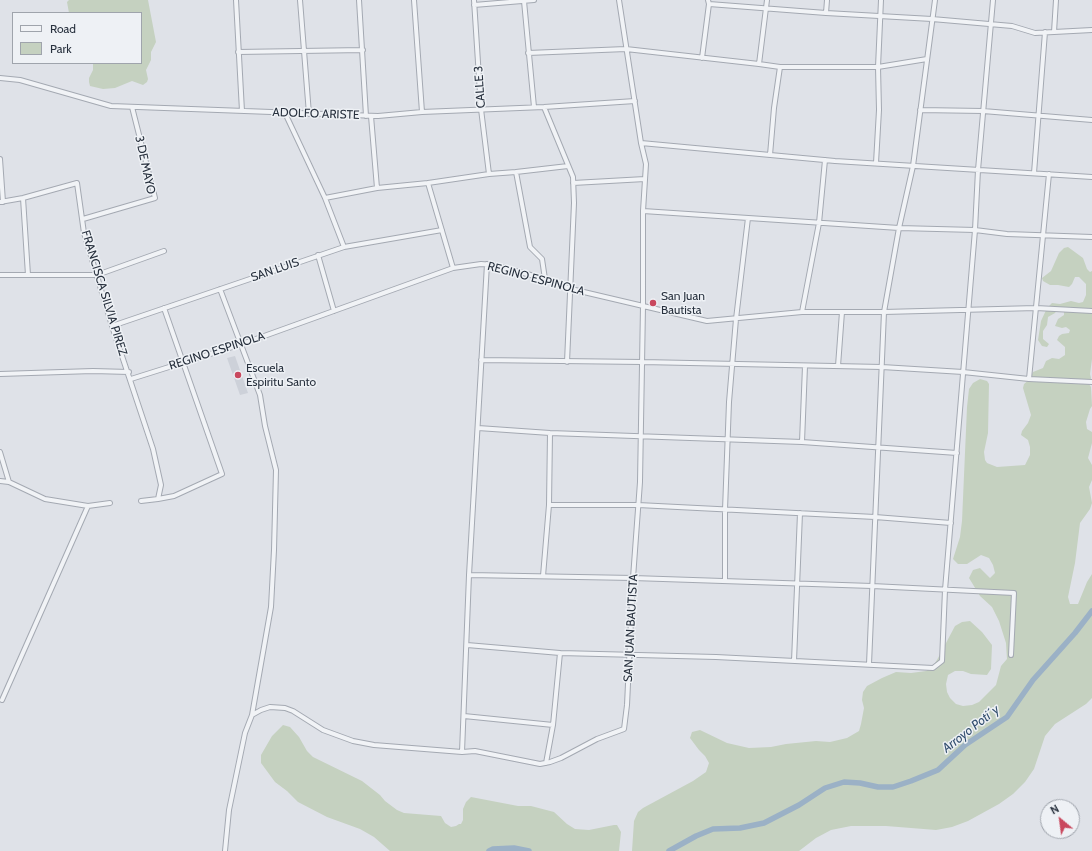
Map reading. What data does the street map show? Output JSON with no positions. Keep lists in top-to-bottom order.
{
  "streets": {
    "street": [
      "CALLE 3",
      "ADOLFO ARISTE",
      "3 DE MAYO",
      "SAN LUIS",
      "REGINO ESPINOLA",
      "FRANCISCA SILVIA PIREZ",
      "SAN JUAN BAUTISTA"
    ]
  },
  "crossings": [
    ["CALLE 3", "ADOLFO ARISTE"],
    ["ADOLFO ARISTE", "3 DE MAYO"],
    ["ADOLFO ARISTE", "SAN JUAN BAUTISTA"],
    ["3 DE MAYO", "FRANCISCA SILVIA PIREZ"],
    ["SAN LUIS", "FRANCISCA SILVIA PIREZ"],
    ["REGINO ESPINOLA", "FRANCISCA SILVIA PIREZ"],
    ["REGINO ESPINOLA", "SAN JUAN BAUTISTA"]
  ],
  "water": ["Arroyo Poti´y"],
  "places": ["San Juan Bautista", "Escuela Espiritu Santo"],
  "legend": ["Road", "Park"],
  "north": "top left"
}
